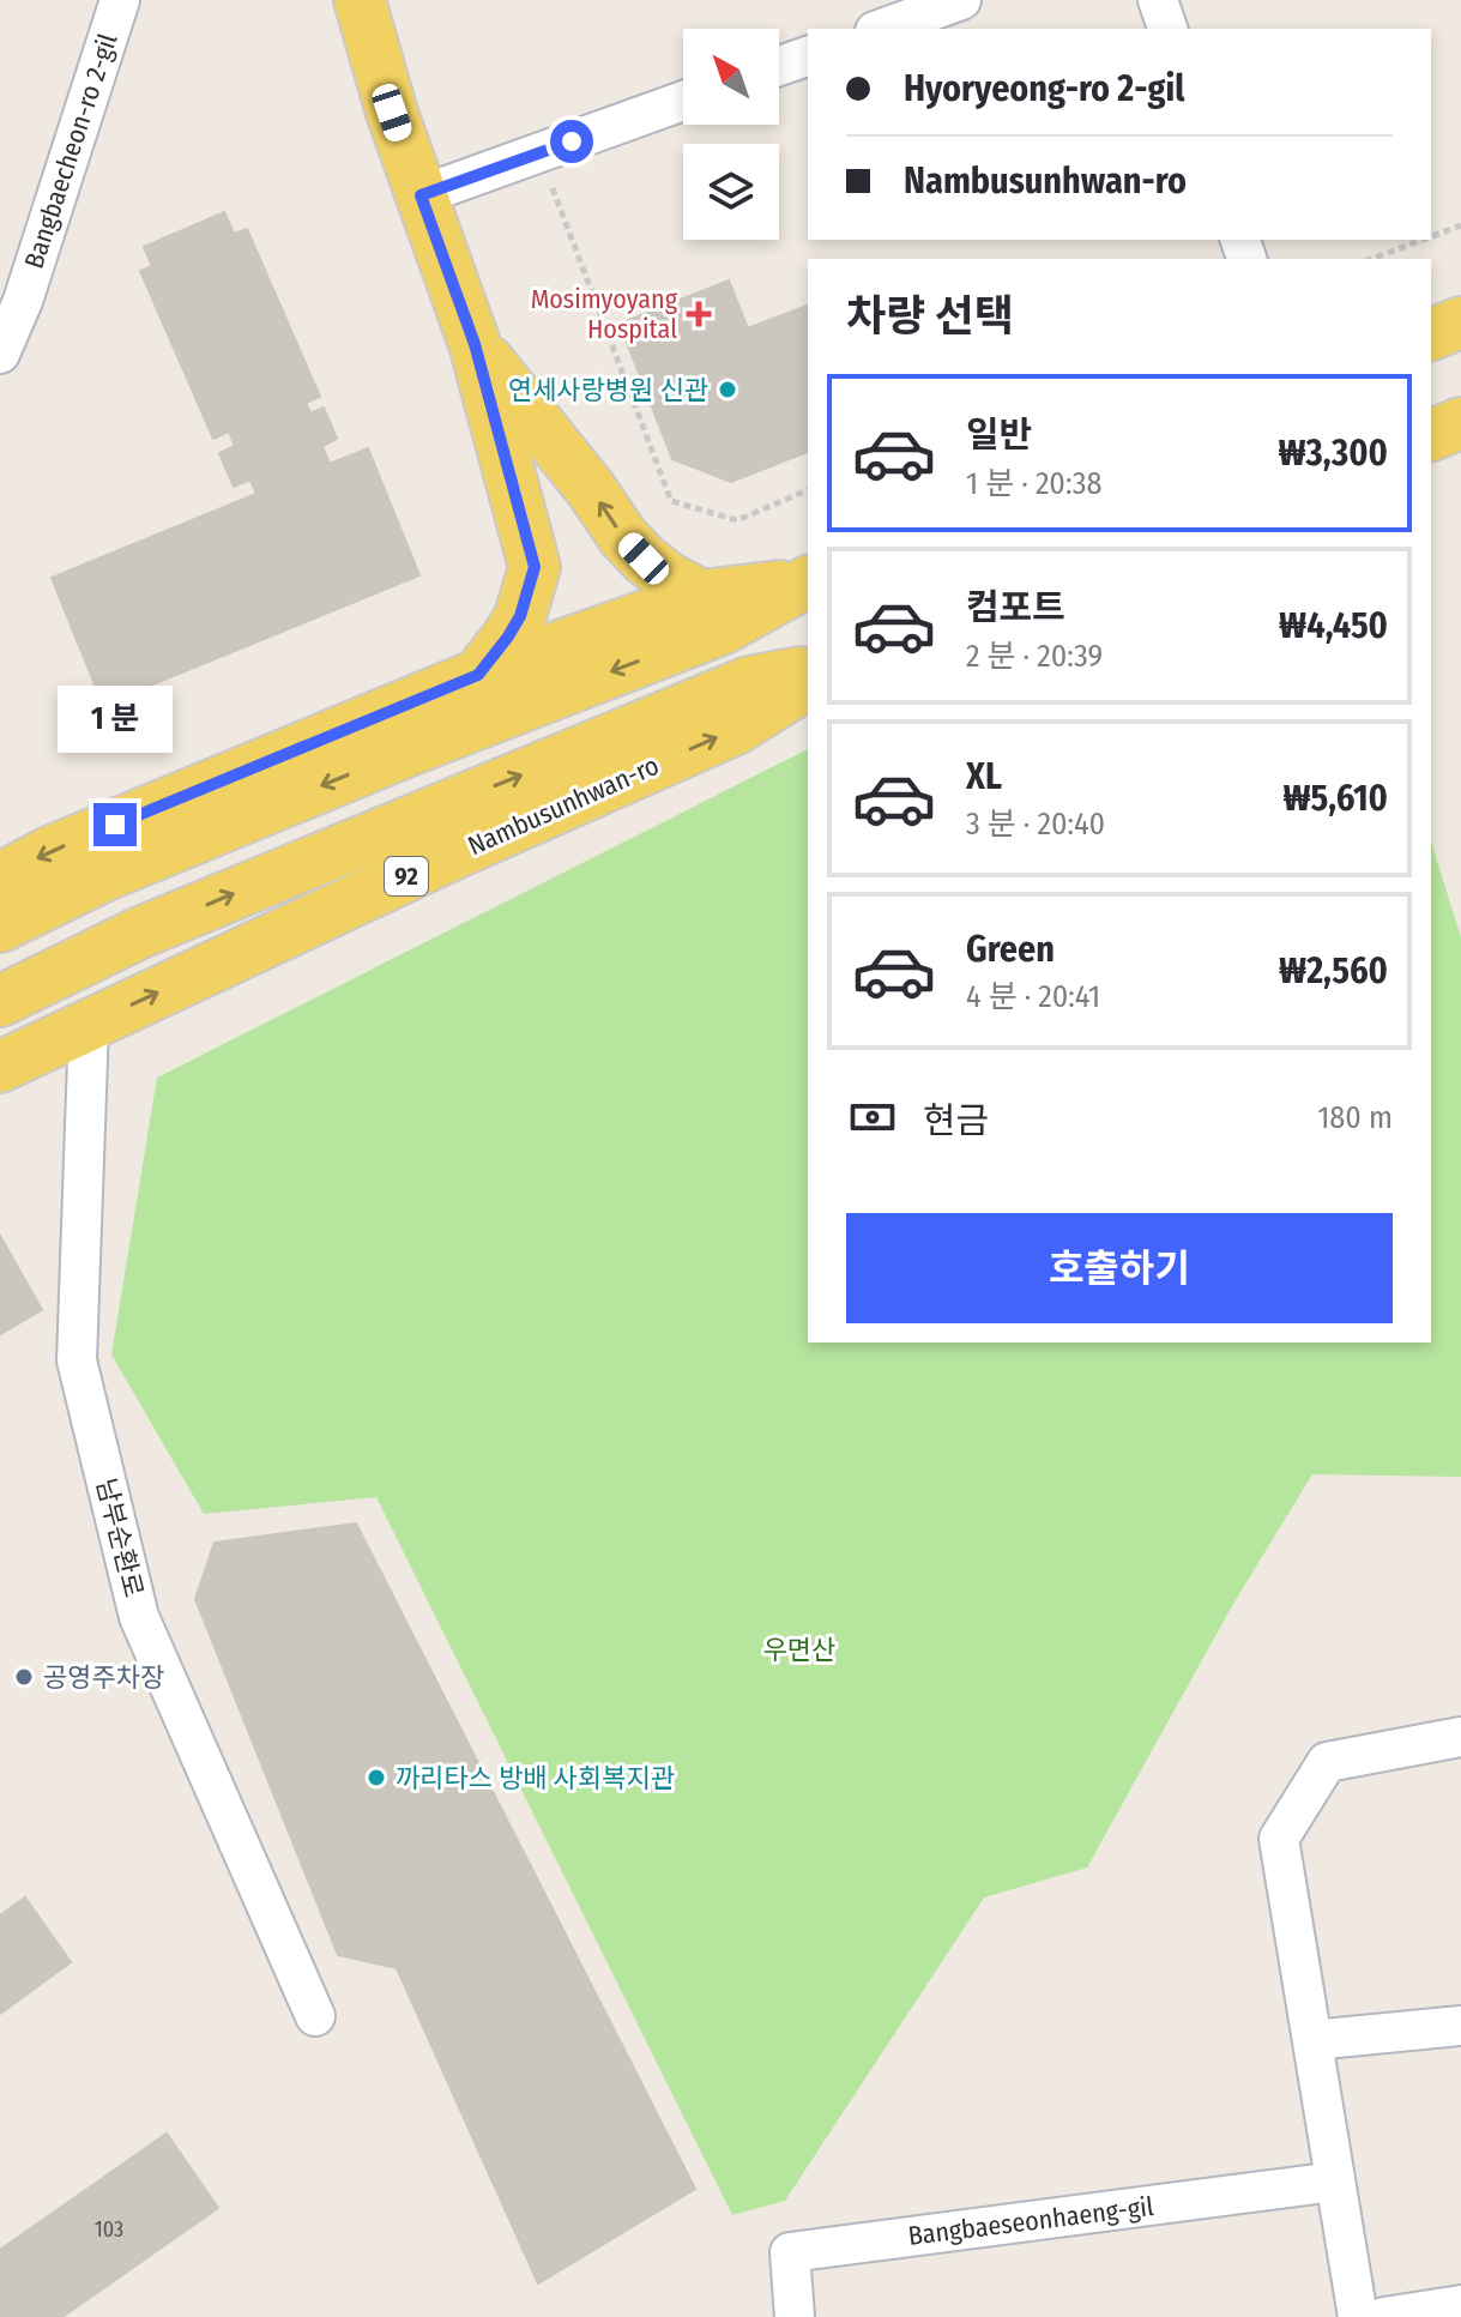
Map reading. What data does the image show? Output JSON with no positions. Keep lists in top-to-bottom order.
{
  "streets": {
    "main road": ["Nambusunhwan-ro", "92"],
    "street": ["Bangbaecheon-ro 2-gil", "남부순환로", "Bangbaeseonhaeng-gil"]
  },
  "crossings": [
    ["Nambusunhwan-ro", "남부순환로"]
  ],
  "parks": ["우면산"],
  "places": {
    "health": ["Mosimyoyang Hospital"],
    "other": ["연세사랑병원 신관", "공영주차장", "까리타스 방배 사회복지관"]
  },
  "house_numbers": ["103"],
  "north": "top left",
  "page": {
    "banner": ["Hyoryeong-ro 2-gil", "Nambusunhwan-ro"],
    "heading": "차량 선택",
    "list": [
      {
        "name": "일반",
        "note": "1 분 · 20:38",
        "value": "₩3,300"
      },
      {
        "name": "컴포트",
        "note": "2 분 · 20:39",
        "value": "₩4,450"
      },
      {
        "name": "XL",
        "note": "3 분 · 20:40",
        "value": "₩5,610"
      },
      {
        "name": "Green",
        "note": "4 분 · 20:41",
        "value": "₩2,560"
      }
    ],
    "bubble": "1 분",
    "pay": ["현금", "180 m"],
    "buttons": "호출하기"
  }
}
